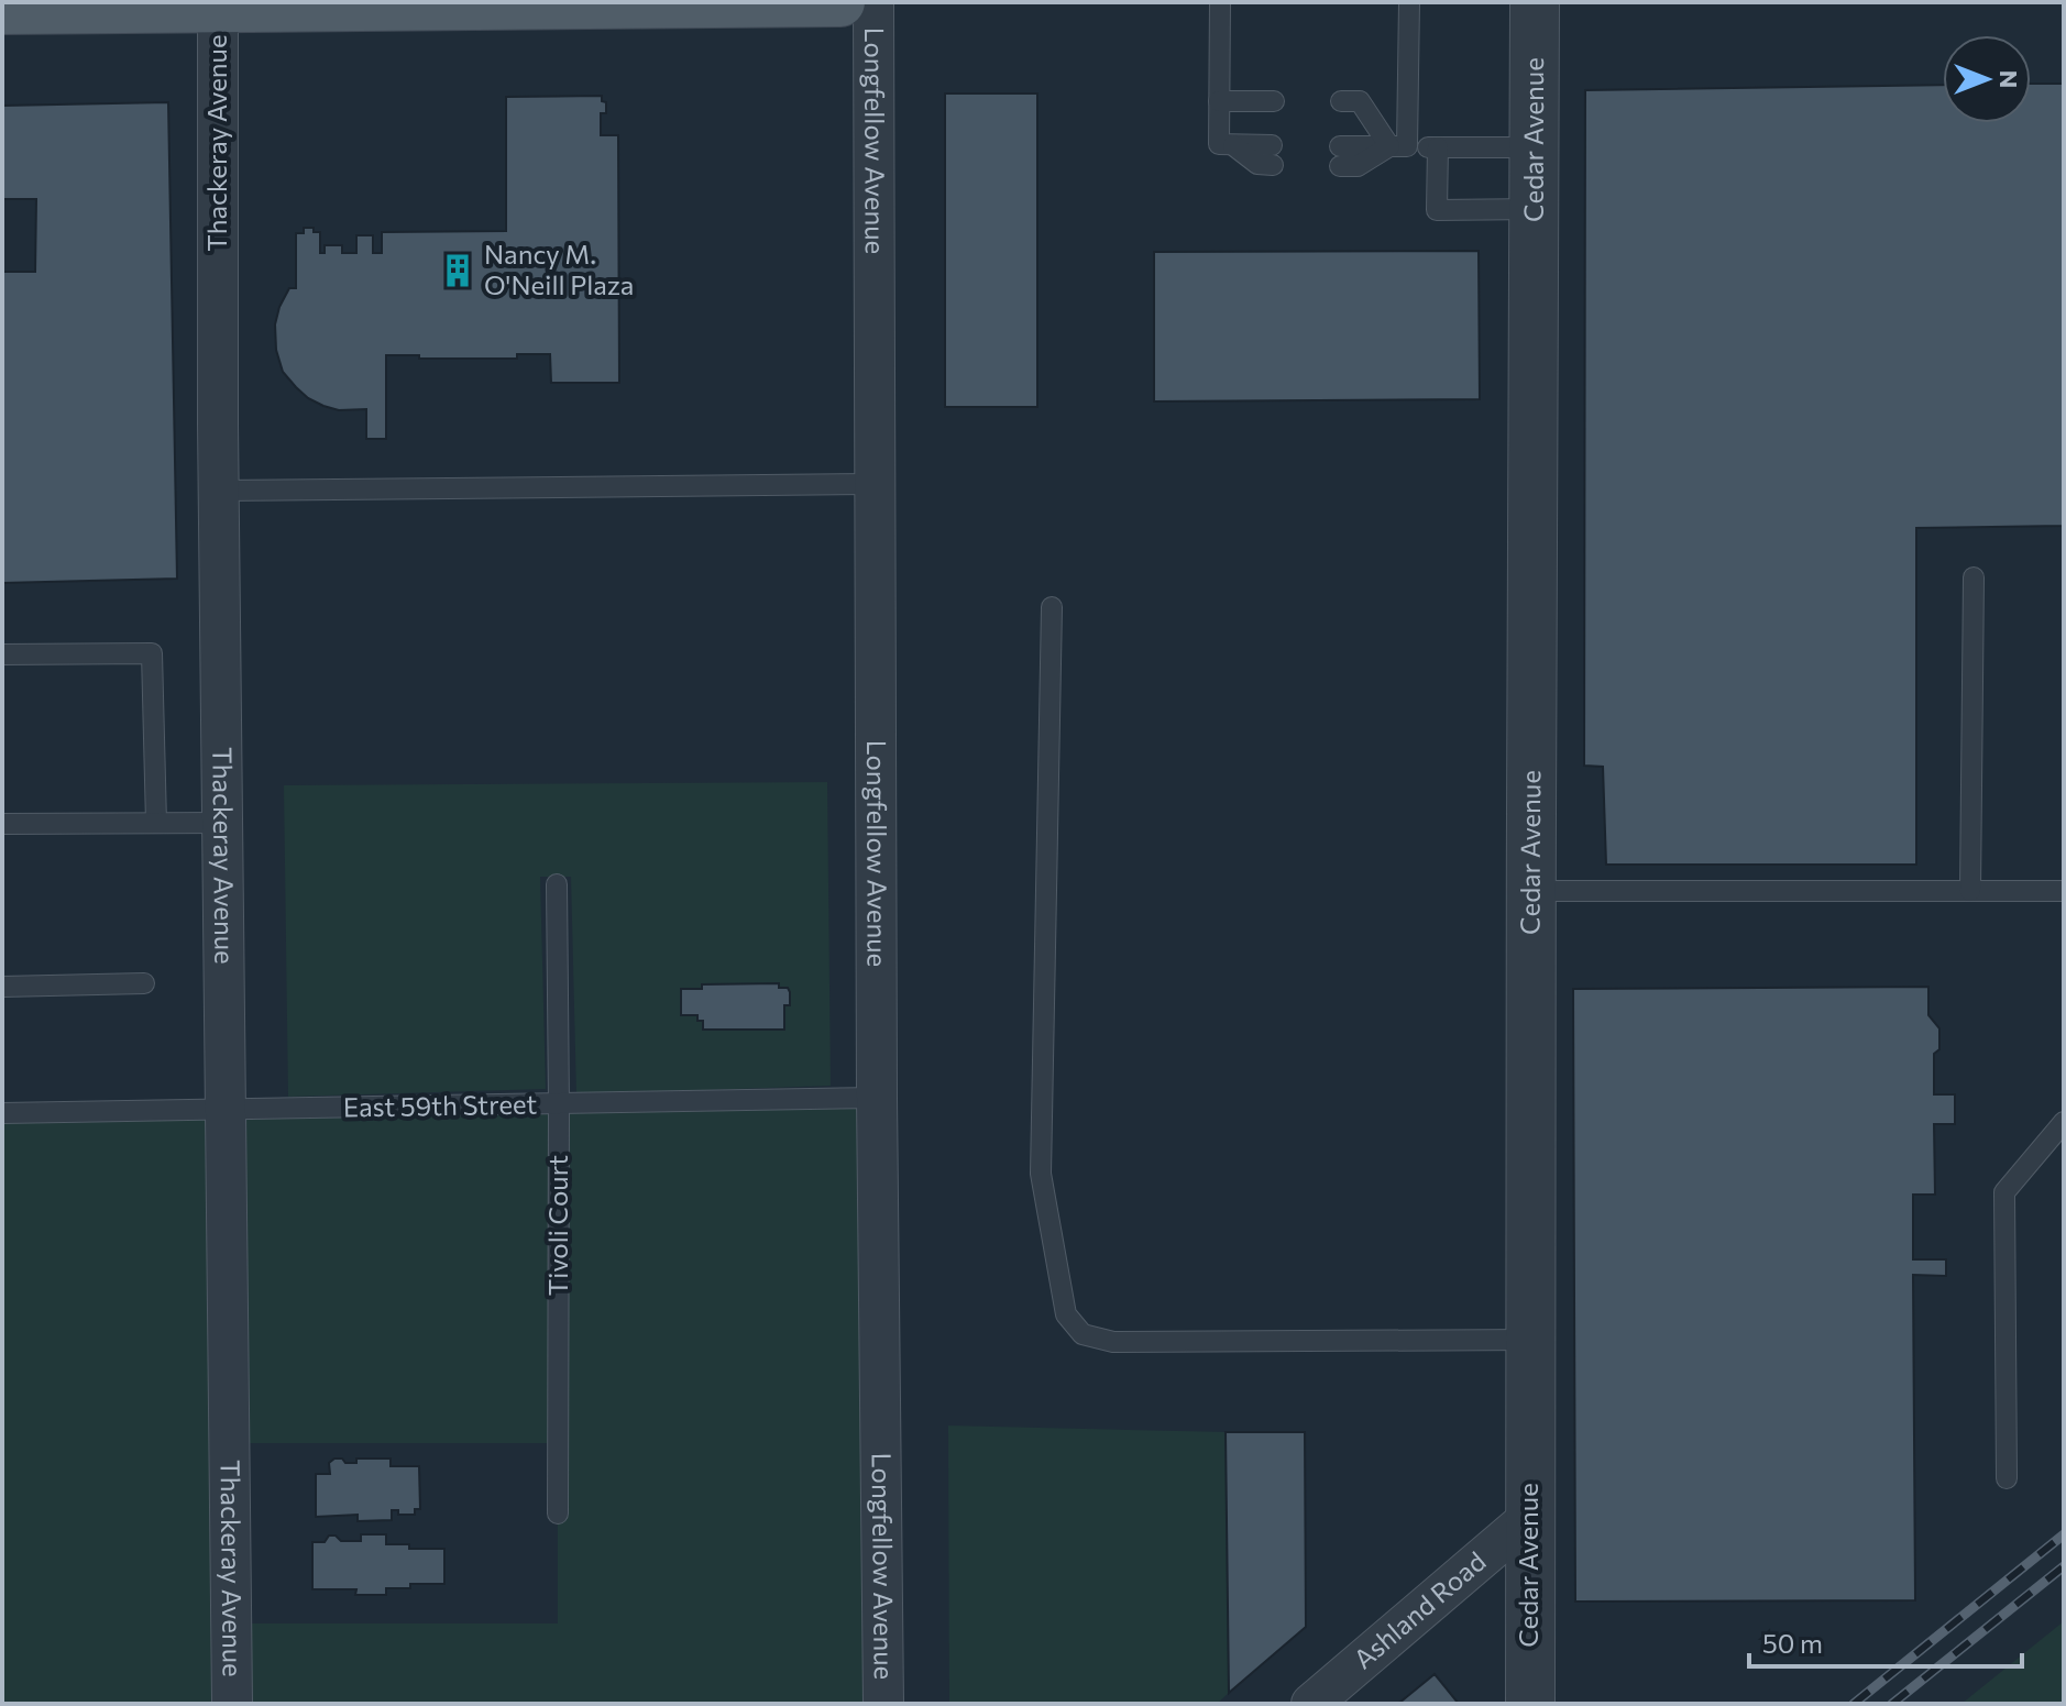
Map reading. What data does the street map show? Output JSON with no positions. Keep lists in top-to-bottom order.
{
  "streets": {
    "street": [
      "Longfellow Avenue",
      "Cedar Avenue",
      "Thackeray Avenue",
      "Ashland Road"
    ],
    "lane": ["East 59th Street", "Tivoli Court"]
  },
  "crossings": [
    ["Longfellow Avenue", "East 59th Street"],
    ["Cedar Avenue", "Ashland Road"],
    ["Thackeray Avenue", "East 59th Street"],
    ["East 59th Street", "Tivoli Court"]
  ],
  "places": {
    "building": ["Nancy M. O'Neill Plaza"]
  },
  "scale_bar": "50 m",
  "north": "right"
}
